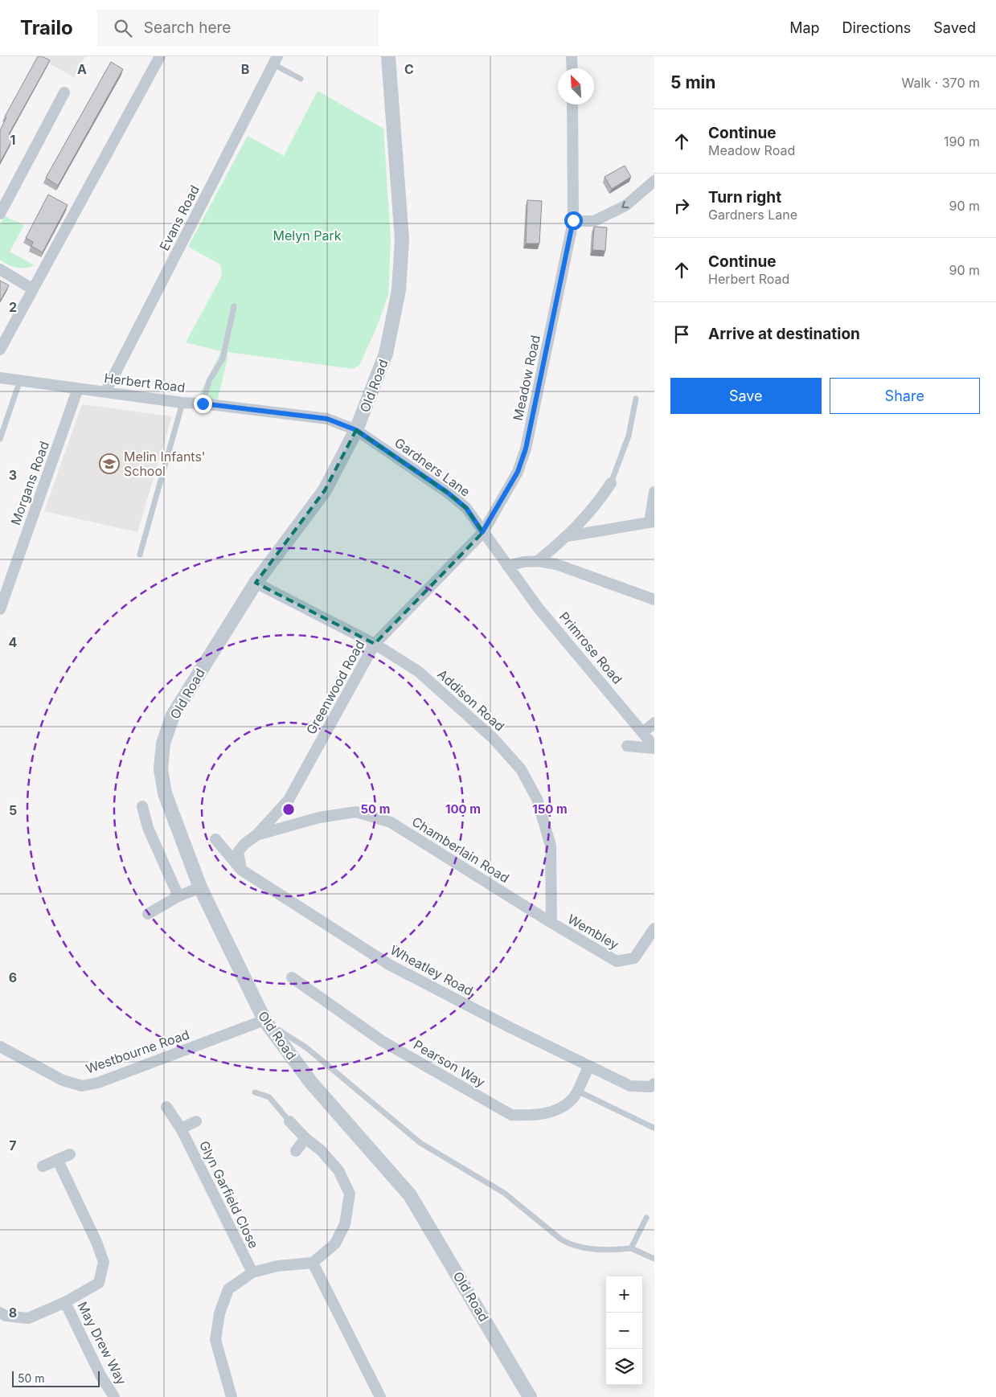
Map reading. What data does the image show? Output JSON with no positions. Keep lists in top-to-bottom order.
{
  "streets": {
    "street": [
      "Evans Road",
      "Meadow Road",
      "Herbert Road",
      "Old Road",
      "Gardners Lane",
      "Morgans Road",
      "Primrose Road",
      "Greenwood Road",
      "Addison Road",
      "Chamberlain Road",
      "Wembley",
      "Wheatley Road",
      "Westbourne Road",
      "Pearson Way",
      "Glyn Garfield Close",
      "May Drew Way"
    ]
  },
  "crossings": [
    ["Evans Road", "Herbert Road"],
    ["Meadow Road", "Gardners Lane"],
    ["Meadow Road", "Greenwood Road"],
    ["Herbert Road", "Old Road"],
    ["Herbert Road", "Gardners Lane"],
    ["Herbert Road", "Morgans Road"],
    ["Old Road", "Gardners Lane"],
    ["Old Road", "Addison Road"],
    ["Old Road", "Westbourne Road"],
    ["Gardners Lane", "Primrose Road"],
    ["Gardners Lane", "Greenwood Road"],
    ["Greenwood Road", "Addison Road"],
    ["Greenwood Road", "Chamberlain Road"],
    ["Greenwood Road", "Wheatley Road"],
    ["Addison Road", "Chamberlain Road"],
    ["Addison Road", "Wembley"],
    ["Chamberlain Road", "Wembley"],
    ["Wheatley Road", "Pearson Way"]
  ],
  "parks": ["Melyn Park"],
  "places": {
    "school or university": ["Melin Infants' School"]
  },
  "scale_bar": "50 m",
  "north": "top left",
  "page": {
    "header": "Trailo",
    "search": "Search here",
    "nav": ["Map", "Directions", "Saved"],
    "heading": ["5 min", "Walk · 370 m"],
    "list": [
      ["Continue", "Meadow Road", "190 m"],
      ["Turn right", "Gardners Lane", "90 m"],
      ["Continue", "Herbert Road", "90 m"],
      "Arrive at destination"
    ],
    "buttons": ["Save", "Share"],
    "map_buttons": ["+", "−"],
    "scale": "50 m"
  },
  "grid": {
    "columns": ["A", "B", "C"],
    "rows": [
      "1",
      "2",
      "3",
      "4",
      "5",
      "6",
      "7",
      "8"
    ]
  },
  "rings": ["50 m", "100 m", "150 m"]
}
